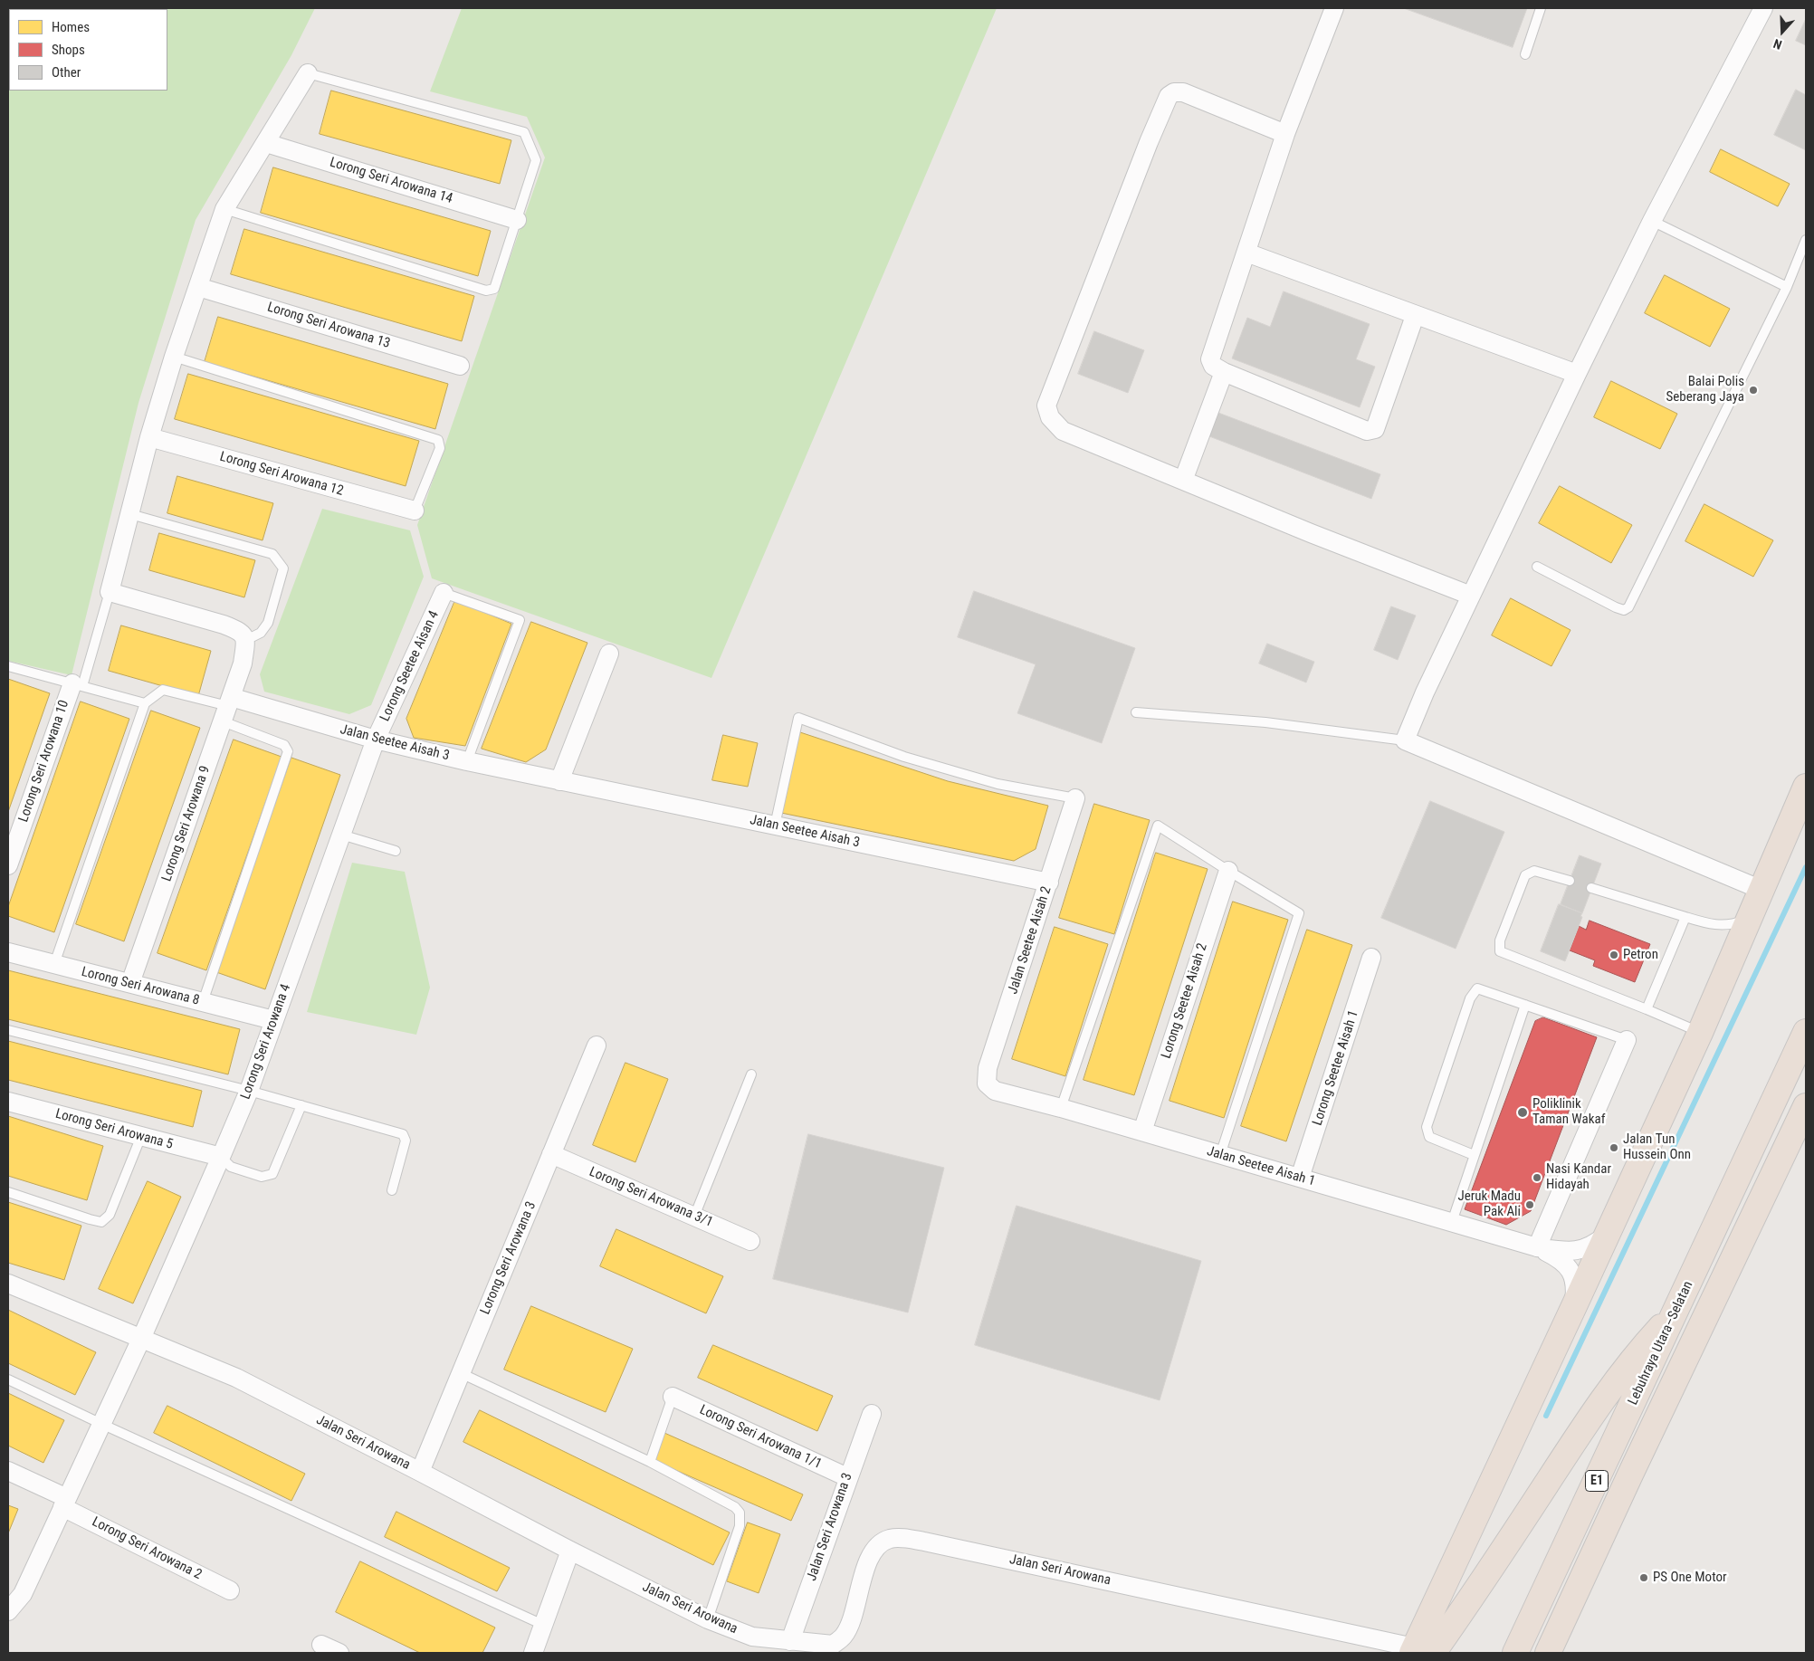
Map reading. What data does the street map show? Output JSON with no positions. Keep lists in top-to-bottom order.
{
  "streets": {
    "highway": ["Lebuhraya Utara–Selatan", "E1"],
    "street": [
      "Lorong Seri Arowana 14",
      "Lorong Seri Arowana 13",
      "Lorong Seri Arowana 12",
      "Lorong Seetee Aisan 4",
      "Jalan Seetee Aisah 3",
      "Lorong Seri Arowana 10",
      "Lorong Seri Arowana 9",
      "Jalan Seetee Aisah 2",
      "Lorong Seri Arowana 8",
      "Lorong Seetee Aisah 2",
      "Lorong Seri Arowana 4",
      "Lorong Seetee Aisah 1",
      "Lorong Seri Arowana 5",
      "Jalan Seetee Aisah 1",
      "Lorong Seri Arowana 3/1",
      "Lorong Seri Arowana 3",
      "Lorong Seri Arowana 1/1",
      "Jalan Seri Arowana",
      "Jalan Seri Arowana 3",
      "Lorong Seri Arowana 2"
    ]
  },
  "crossings": [
    ["Lorong Seetee Aisan 4", "Jalan Seetee Aisah 3"],
    ["Lorong Seetee Aisan 4", "Lorong Seri Arowana 4"],
    ["Jalan Seetee Aisah 3", "Lorong Seri Arowana 9"],
    ["Jalan Seetee Aisah 3", "Jalan Seetee Aisah 2"],
    ["Jalan Seetee Aisah 3", "Lorong Seri Arowana 4"],
    ["Lorong Seri Arowana 9", "Lorong Seri Arowana 8"],
    ["Jalan Seetee Aisah 2", "Jalan Seetee Aisah 1"],
    ["Lorong Seri Arowana 8", "Lorong Seri Arowana 4"],
    ["Lorong Seetee Aisah 2", "Jalan Seetee Aisah 1"],
    ["Lorong Seri Arowana 4", "Lorong Seri Arowana 5"],
    ["Lorong Seri Arowana 4", "Jalan Seri Arowana"],
    ["Lorong Seri Arowana 4", "Lorong Seri Arowana 2"],
    ["Lorong Seetee Aisah 1", "Jalan Seetee Aisah 1"],
    ["Lorong Seri Arowana 3/1", "Lorong Seri Arowana 3"],
    ["Lorong Seri Arowana 3", "Jalan Seri Arowana"],
    ["Lorong Seri Arowana 1/1", "Jalan Seri Arowana 3"],
    ["Jalan Seri Arowana", "Jalan Seri Arowana 3"]
  ],
  "places": [
    "Balai Polis Seberang Jaya",
    "Petron",
    "Poliklinik Taman Wakaf",
    "Jalan Tun Hussein Onn",
    "Nasi Kandar Hidayah",
    "Jeruk Madu Pak Ali",
    "PS One Motor"
  ],
  "legend": ["Homes", "Shops", "Other"],
  "north": "bottom"
}
